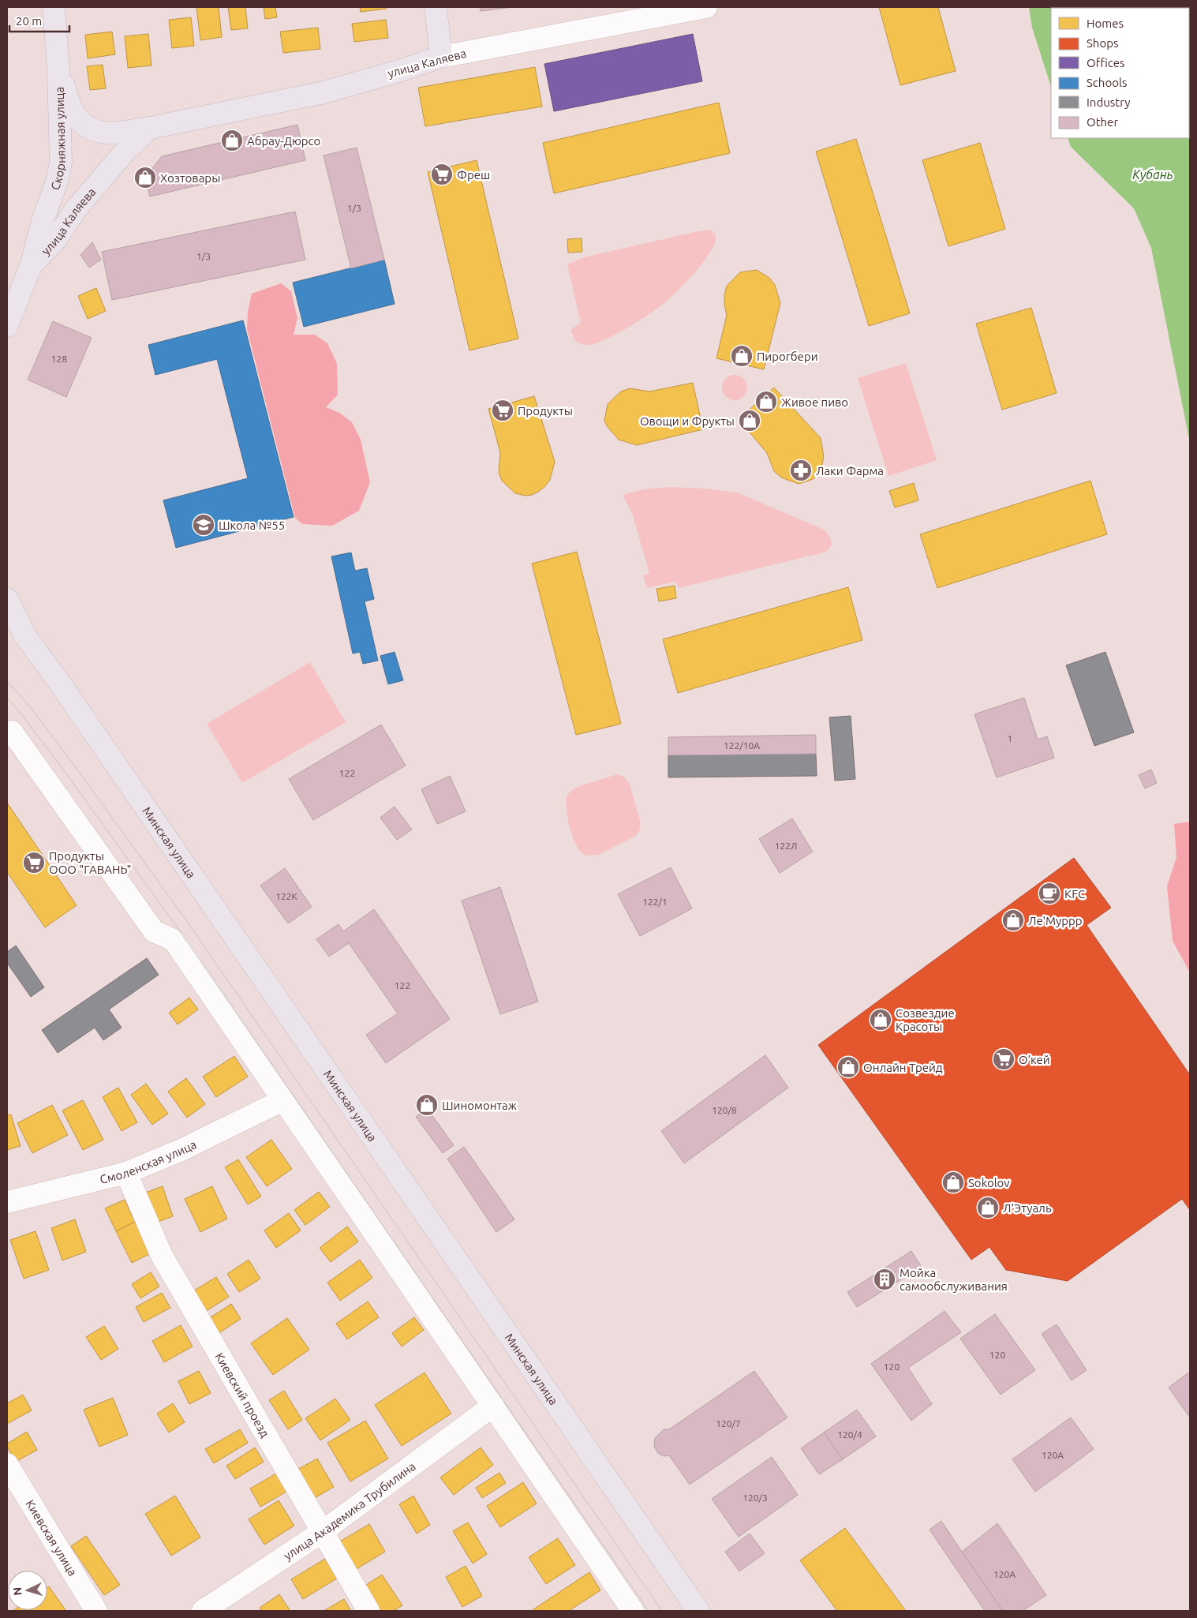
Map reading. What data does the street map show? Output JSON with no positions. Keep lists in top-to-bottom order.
{
  "streets": {
    "main road": ["улица Каляева", "Скорняжная улица", "Минская улица"],
    "street": [
      "Смоленская улица",
      "Киевский проезд",
      "улица Академика Трубилина",
      "Киевская улица"
    ]
  },
  "crossings": [
    ["улица Каляева", "Скорняжная улица"],
    ["Смоленская улица", "Киевский проезд"],
    ["Киевский проезд", "улица Академика Трубилина"]
  ],
  "water": ["Кубань"],
  "places": {
    "shop": [
      "Абрау-Дюрсо",
      "Хозтовары",
      "Пирогбери",
      "Живое пиво",
      "Овощи и Фрукты",
      "Ле'Муррр",
      "Созвездие Красоты",
      "Онлайн Трейд",
      "Шиномонтаж",
      "Sokolov",
      "Л'Этуаль"
    ],
    "supermarket": [
      "Фреш",
      "Продукты",
      "Продукты ООО \"ГАВАНЬ\"",
      "О’кей"
    ],
    "pharmacy": ["Лаки Фарма"],
    "school or university": ["Школа №55"],
    "cafe": ["KFC"],
    "building": ["Мойка самообслуживания"]
  },
  "house_numbers": [
    "1/3",
    "1/3",
    "128",
    "1",
    "122/10А",
    "122",
    "122Л",
    "122К",
    "122/1",
    "122",
    "120/8",
    "120",
    "120",
    "120/7",
    "120/4",
    "120А",
    "120/3",
    "120А"
  ],
  "legend": [
    "Homes",
    "Shops",
    "Offices",
    "Schools",
    "Industry",
    "Other"
  ],
  "scale_bar": "20 m",
  "north": "left"
}
